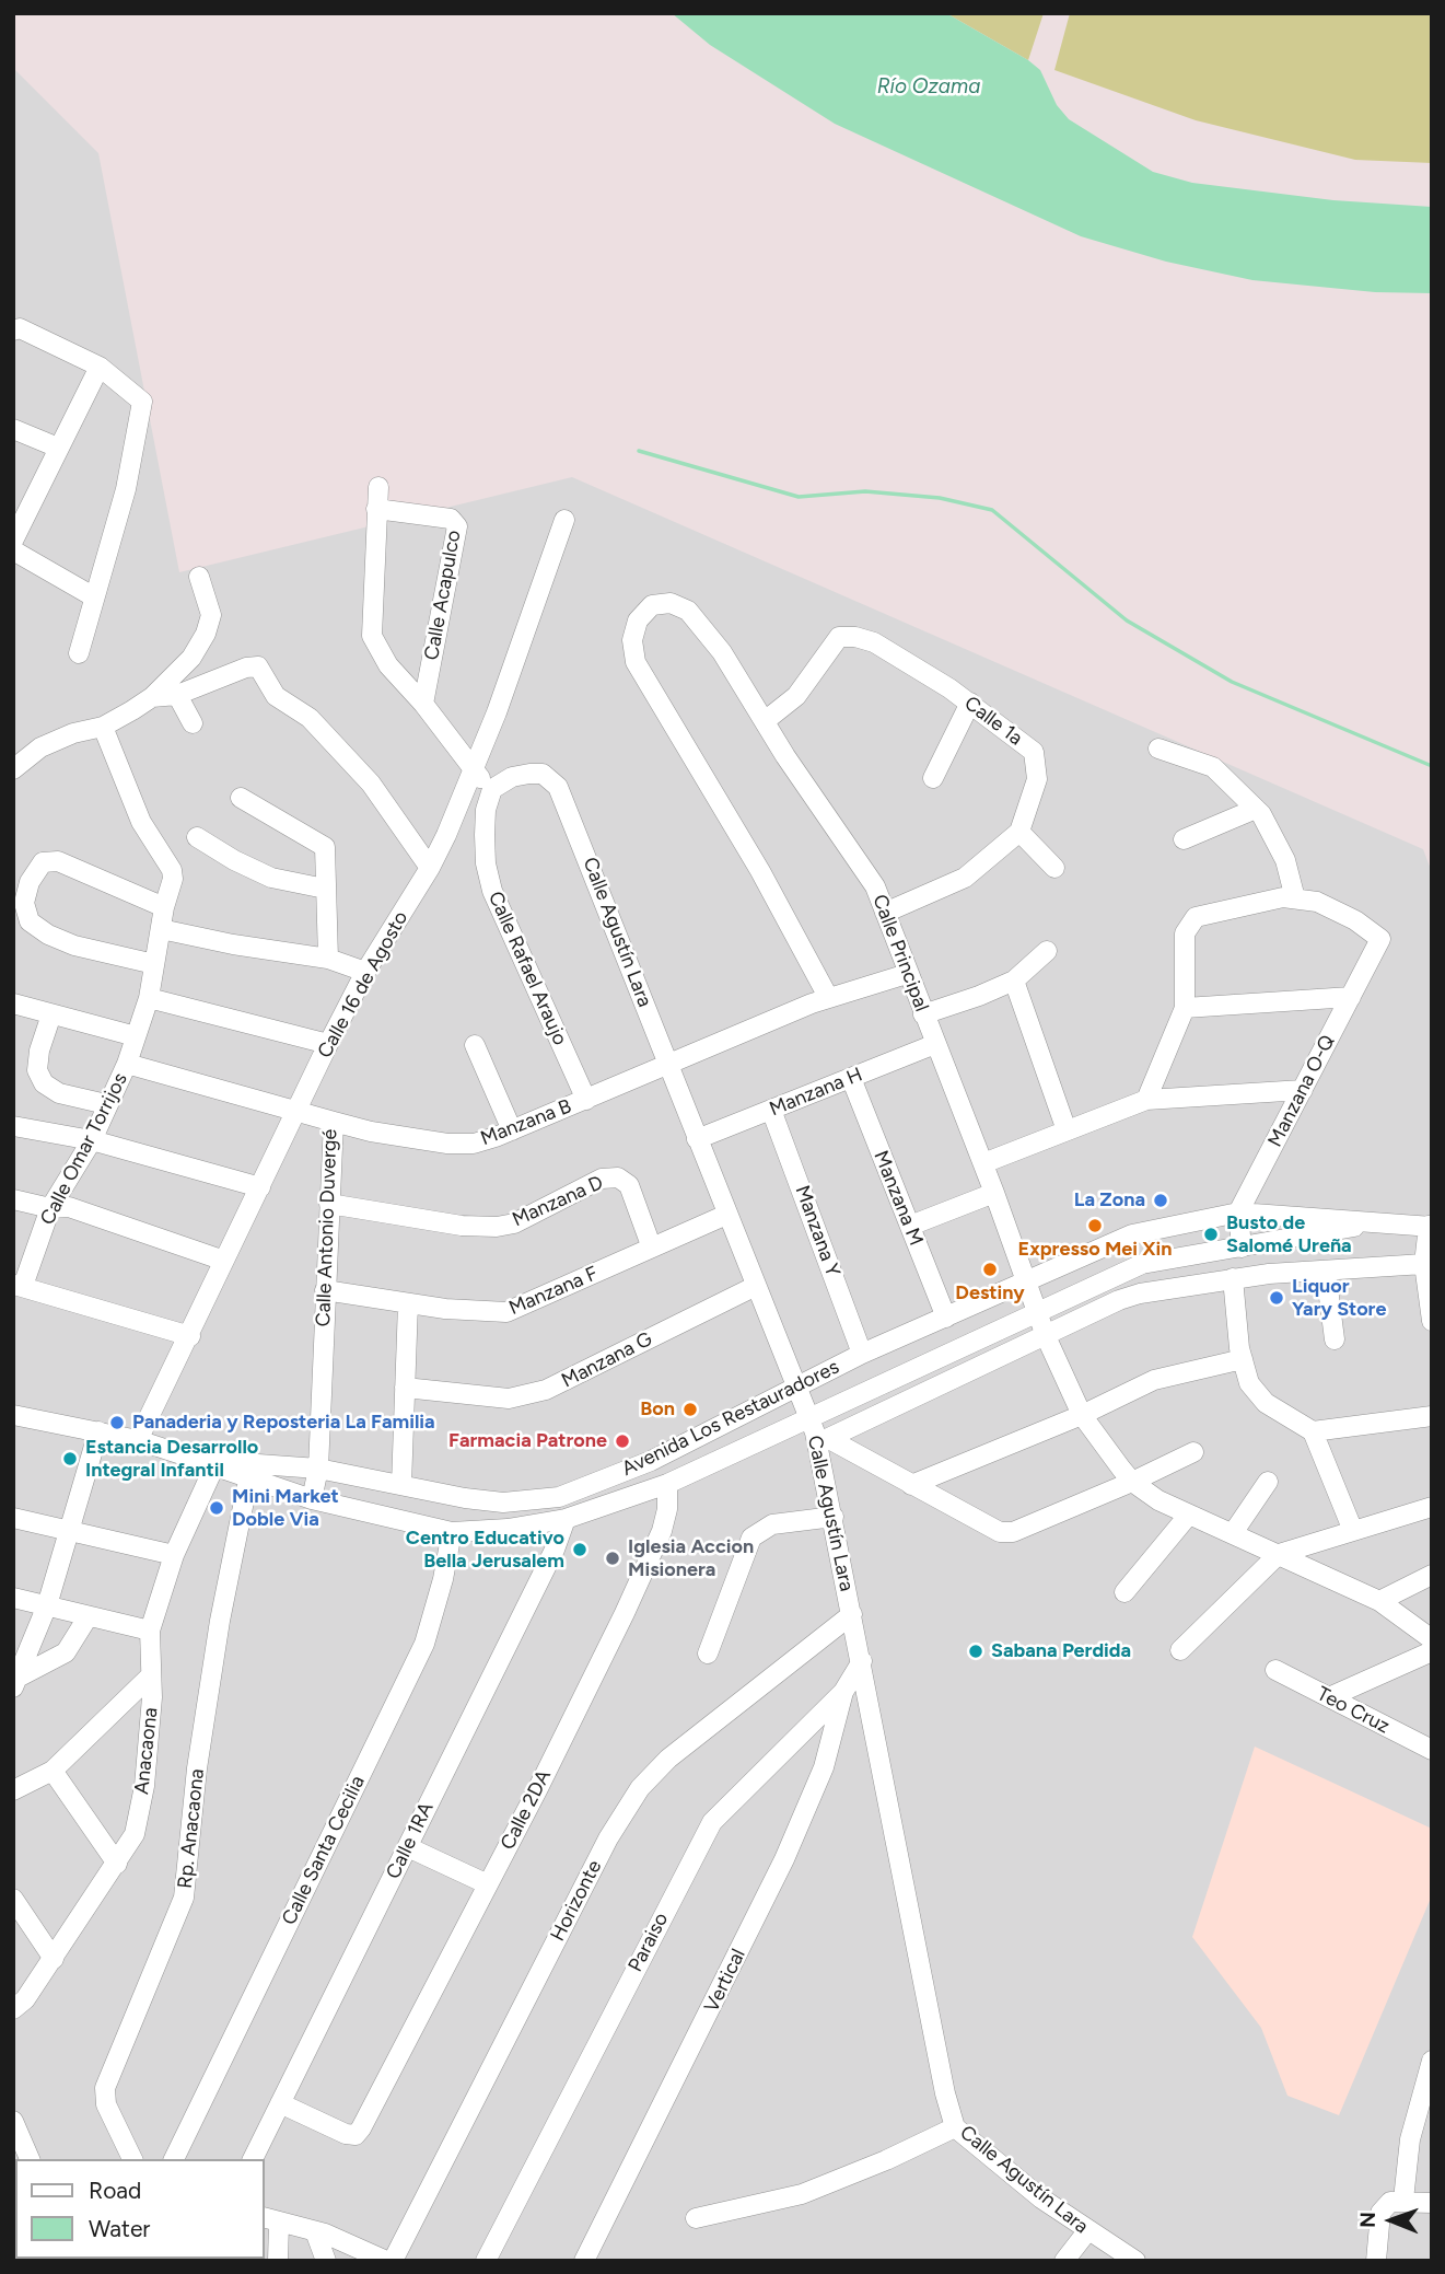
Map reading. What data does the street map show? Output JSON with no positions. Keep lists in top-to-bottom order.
{
  "streets": {
    "street": [
      "Calle Acapulco",
      "Calle 1a",
      "Calle Agustín Lara",
      "Calle Principal",
      "Calle Rafael Araujo",
      "Calle 16 de Agosto",
      "Manzana O-Q",
      "Manzana H",
      "Manzana B",
      "Calle Omar Torrijos",
      "Manzana M",
      "Manzana D",
      "Calle Antonio Duvergé",
      "Manzana Y",
      "Manzana F",
      "Manzana G",
      "Avenida Los Restauradores",
      "Teo Cruz",
      "Anacaona",
      "Calle 2DA",
      "Rp. Anacaona",
      "Calle 1RA",
      "Calle Santa Cecilia",
      "Horizonte",
      "Paraiso",
      "Vertical"
    ]
  },
  "crossings": [
    ["Calle 1a", "Calle Principal"],
    ["Calle Agustín Lara", "Calle Rafael Araujo"],
    ["Calle Agustín Lara", "Manzana H"],
    ["Calle Agustín Lara", "Manzana B"],
    ["Calle Agustín Lara", "Manzana F"],
    ["Calle Agustín Lara", "Manzana G"],
    ["Calle Agustín Lara", "Avenida Los Restauradores"],
    ["Calle Agustín Lara", "Horizonte"],
    ["Calle Agustín Lara", "Paraiso"],
    ["Calle Principal", "Manzana H"],
    ["Calle Principal", "Manzana B"],
    ["Calle Principal", "Avenida Los Restauradores"],
    ["Calle Rafael Araujo", "Manzana B"],
    ["Calle 16 de Agosto", "Calle Antonio Duvergé"],
    ["Calle 16 de Agosto", "Avenida Los Restauradores"],
    ["Manzana O-Q", "Avenida Los Restauradores"],
    ["Manzana H", "Manzana M"],
    ["Manzana H", "Manzana Y"],
    ["Manzana B", "Calle Antonio Duvergé"],
    ["Calle Omar Torrijos", "Calle Antonio Duvergé"],
    ["Manzana M", "Avenida Los Restauradores"],
    ["Manzana D", "Calle Antonio Duvergé"],
    ["Manzana D", "Manzana F"],
    ["Calle Antonio Duvergé", "Manzana F"],
    ["Calle Antonio Duvergé", "Avenida Los Restauradores"],
    ["Manzana Y", "Avenida Los Restauradores"],
    ["Avenida Los Restauradores", "Anacaona"],
    ["Calle 2DA", "Calle 1RA"],
    ["Paraiso", "Vertical"]
  ],
  "water": ["Río Ozama"],
  "places": [
    "La Zona",
    "Expresso Mei Xin",
    "Busto de Salomé Ureña",
    "Destiny",
    "Liquor Yary Store",
    "Bon",
    "Panaderia y Reposteria La Familia",
    "Farmacia Patrone",
    "Estancia Desarrollo Integral Infantil",
    "Mini Market Doble Via",
    "Centro Educativo Bella Jerusalem",
    "Iglesia Accion Misionera",
    "Sabana Perdida"
  ],
  "legend": ["Road", "Water"],
  "north": "left"
}
